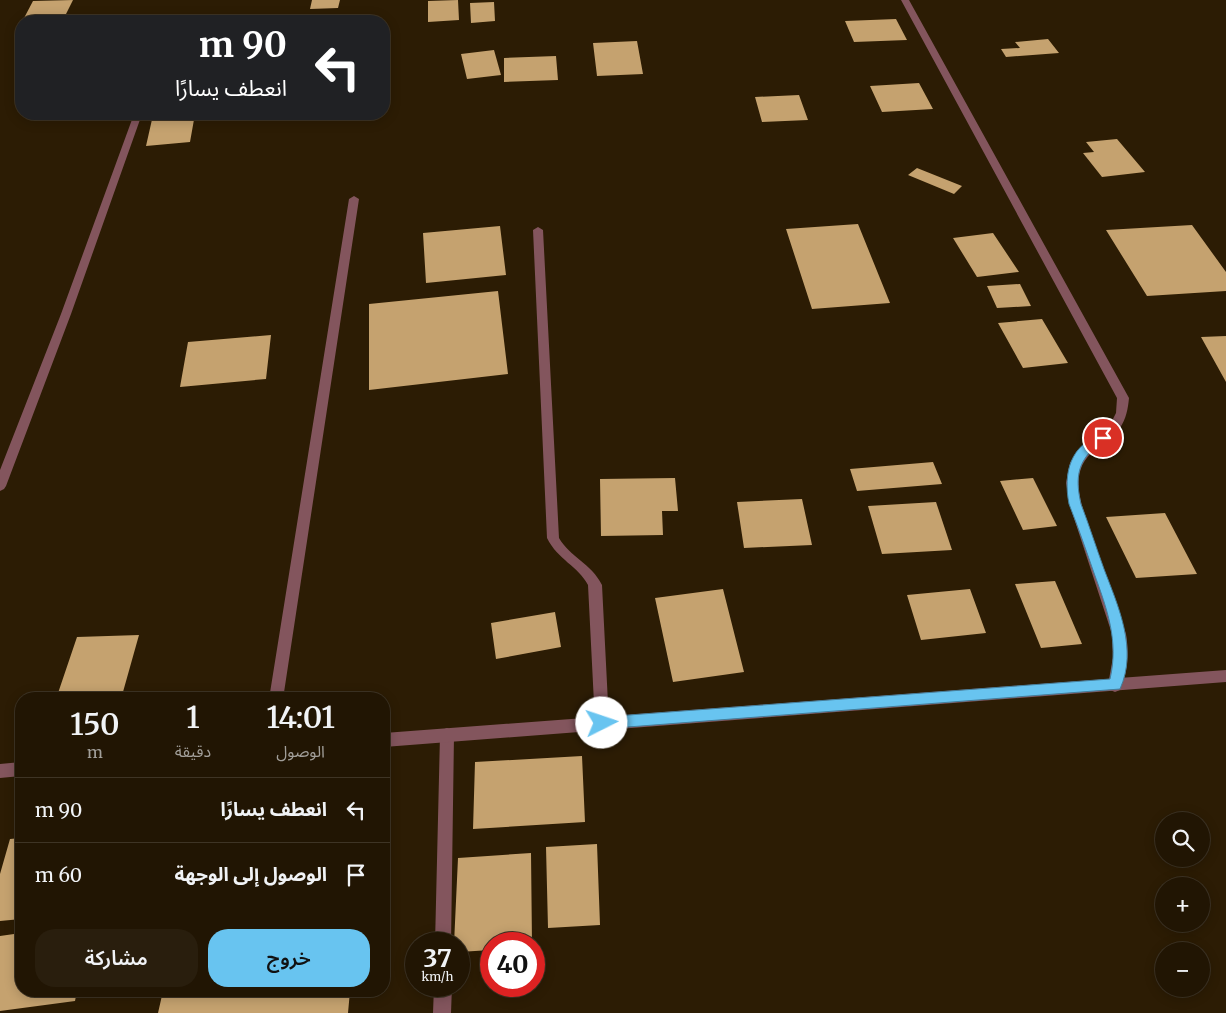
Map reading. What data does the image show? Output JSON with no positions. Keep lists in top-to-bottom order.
{
  "page": {
    "turn": ["90 m", "انعطف يسارًا"],
    "eta": [
      "14:01",
      "الوصول",
      "1",
      "دقيقة",
      "150",
      "m"
    ],
    "list": [
      {
        "name": "انعطف يسارًا",
        "value": "90 m"
      },
      {
        "name": "الوصول إلى الوجهة",
        "value": "60 m"
      }
    ],
    "map_buttons": ["+", "−"],
    "buttons": ["خروج", "مشاركة"],
    "speed": "37 km/h",
    "limit": "40"
  }
}
